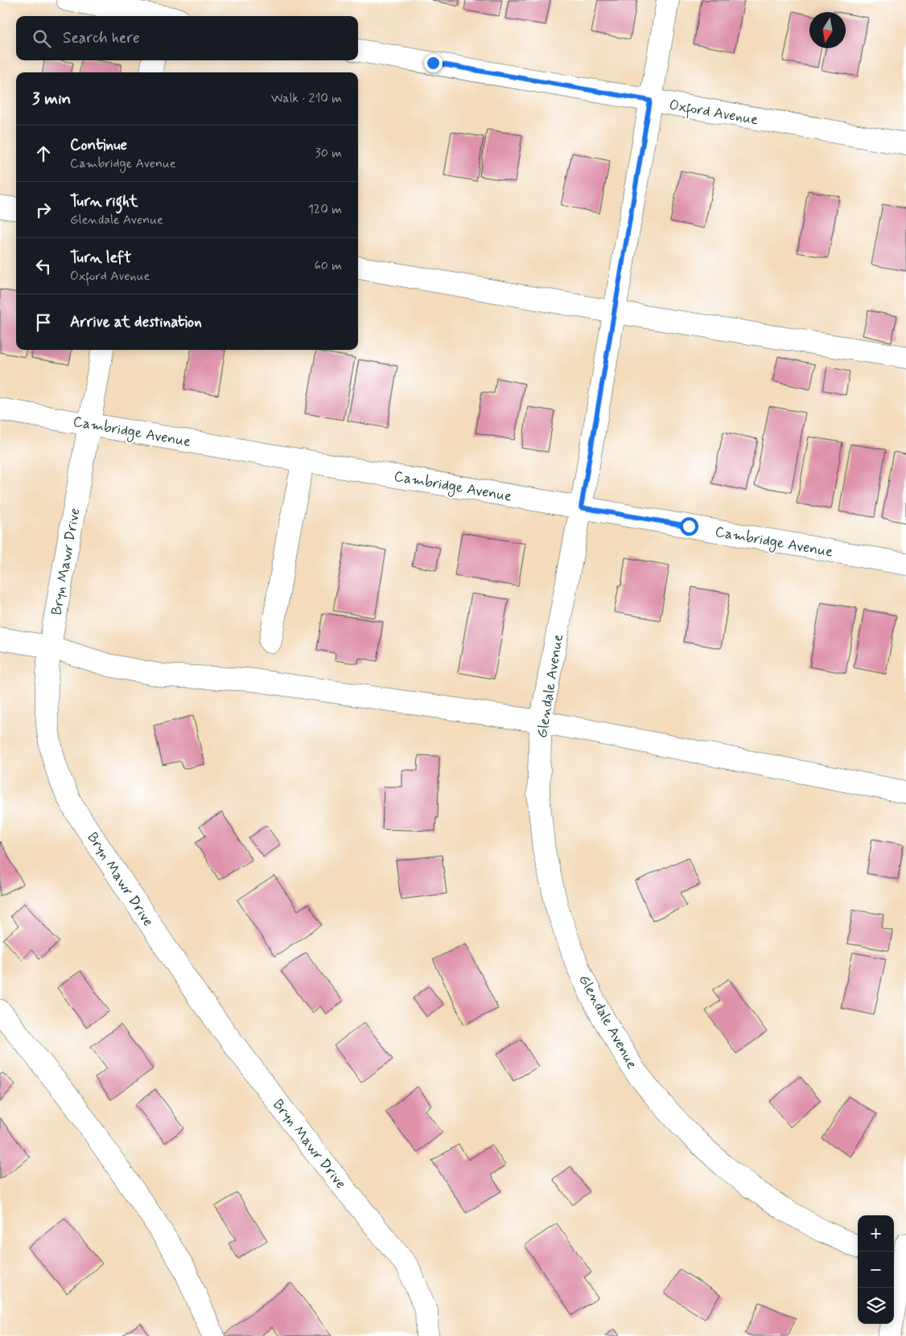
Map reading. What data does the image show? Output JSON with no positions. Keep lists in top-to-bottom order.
{
  "streets": {
    "street": [
      "Oxford Avenue",
      "Cambridge Avenue",
      "Bryn Mawr Drive",
      "Glendale Avenue"
    ]
  },
  "crossings": [
    ["Oxford Avenue", "Glendale Avenue"],
    ["Cambridge Avenue", "Bryn Mawr Drive"],
    ["Cambridge Avenue", "Glendale Avenue"]
  ],
  "north": "bottom",
  "page": {
    "search": "Search here",
    "heading": ["3 min", "Walk · 210 m"],
    "list": [
      ["Continue", "Cambridge Avenue", "30 m"],
      ["Turn right", "Glendale Avenue", "120 m"],
      ["Turn left", "Oxford Avenue", "60 m"],
      "Arrive at destination"
    ],
    "map_buttons": ["+", "−"]
  }
}
